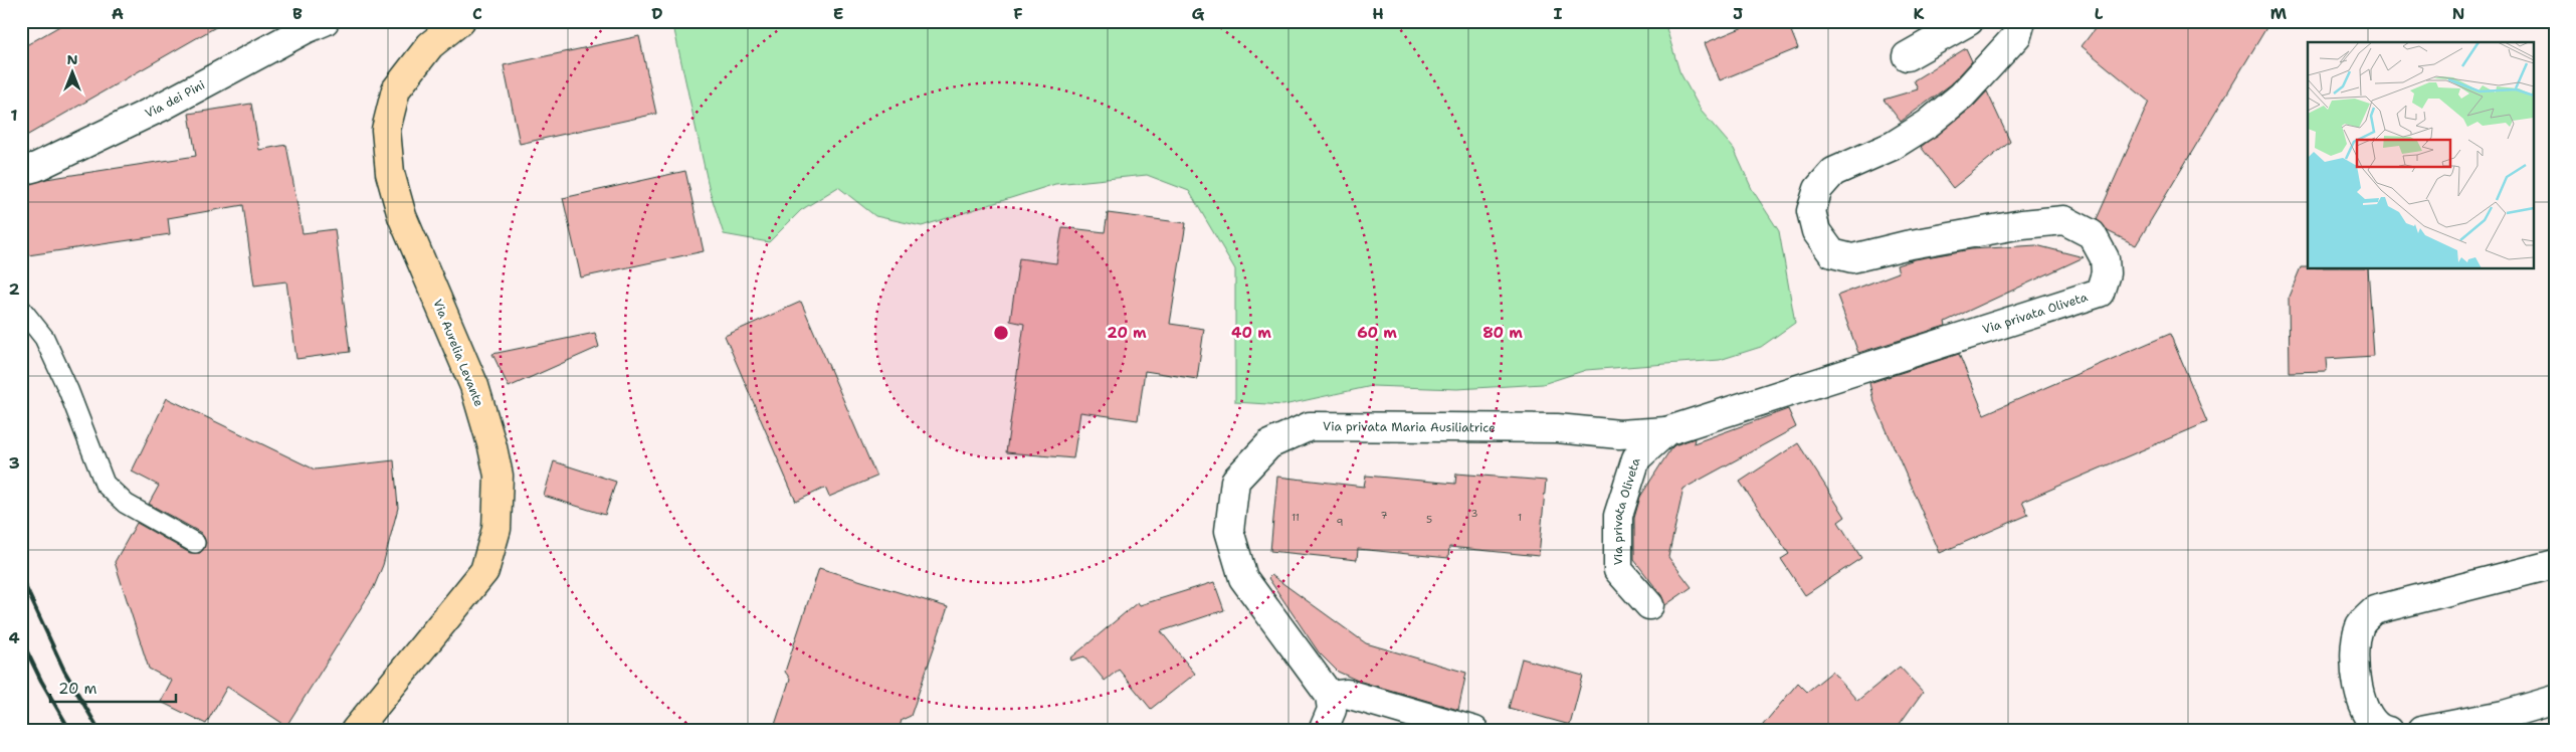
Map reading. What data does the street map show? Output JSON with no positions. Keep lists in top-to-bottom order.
{
  "streets": {
    "main road": ["Via Aurelia Levante"],
    "street": ["Via dei Pini", "Via privata Oliveta", "Via privata Maria Ausiliatrice"]
  },
  "crossings": [
    ["Via privata Oliveta", "Via privata Maria Ausiliatrice"]
  ],
  "house_numbers": [
    "3",
    "7",
    "11",
    "1",
    "5",
    "9"
  ],
  "scale_bar": "20 m",
  "north": "top",
  "grid": {
    "columns": [
      "A",
      "B",
      "C",
      "D",
      "E",
      "F",
      "G",
      "H",
      "I",
      "J",
      "K",
      "L",
      "M",
      "N"
    ],
    "rows": [
      "1",
      "2",
      "3",
      "4"
    ]
  },
  "rings": [
    "20 m",
    "40 m",
    "60 m",
    "80 m"
  ]
}
